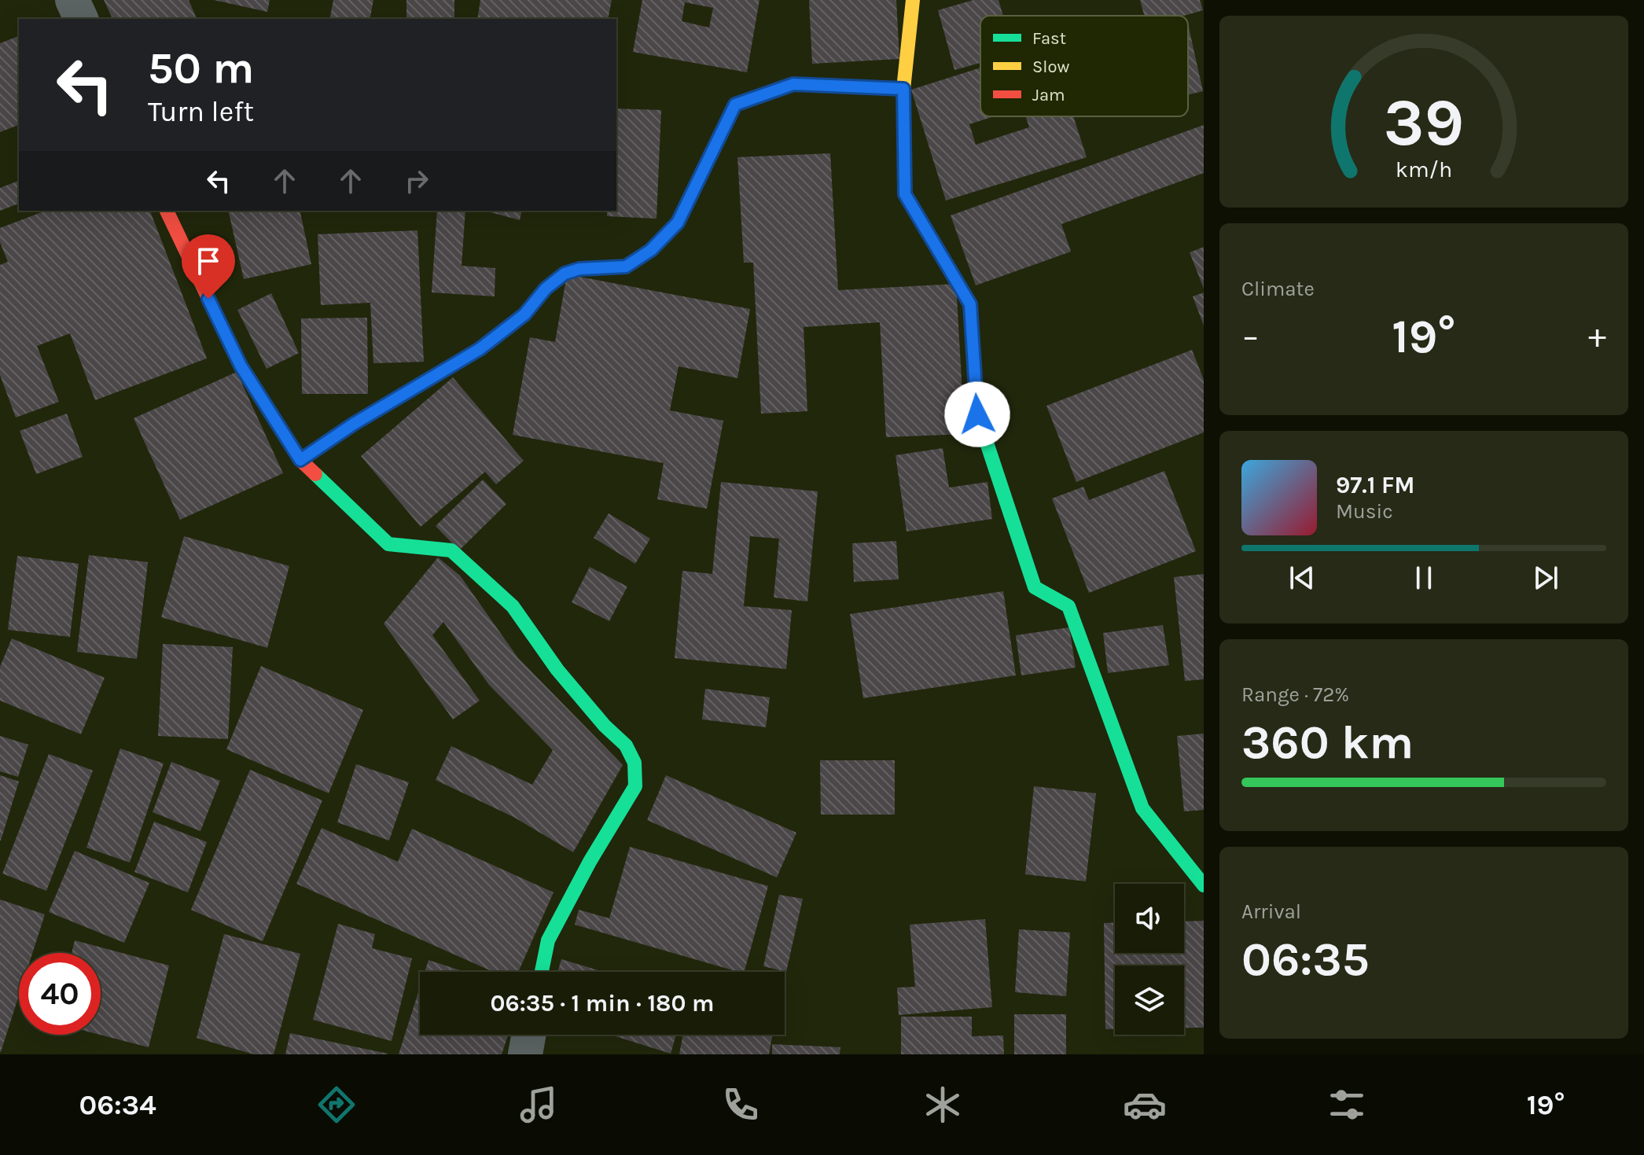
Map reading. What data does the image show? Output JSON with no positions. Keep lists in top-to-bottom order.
{
  "legend": ["Fast", "Slow", "Jam"],
  "page": {
    "turn": ["50 m", "Turn left"],
    "tile": [
      "Climate",
      ["Range · 72%", "360 km"],
      ["Arrival", "06:35"]
    ],
    "heat": ["−", "19°", "+"],
    "song": ["97.1 FM", "Music"],
    "limit": "40",
    "trip": "06:35 · 1 min · 180 m",
    "tabs": ["06:34", "19°"],
    "gauge": ["39", "km/h"]
  }
}
